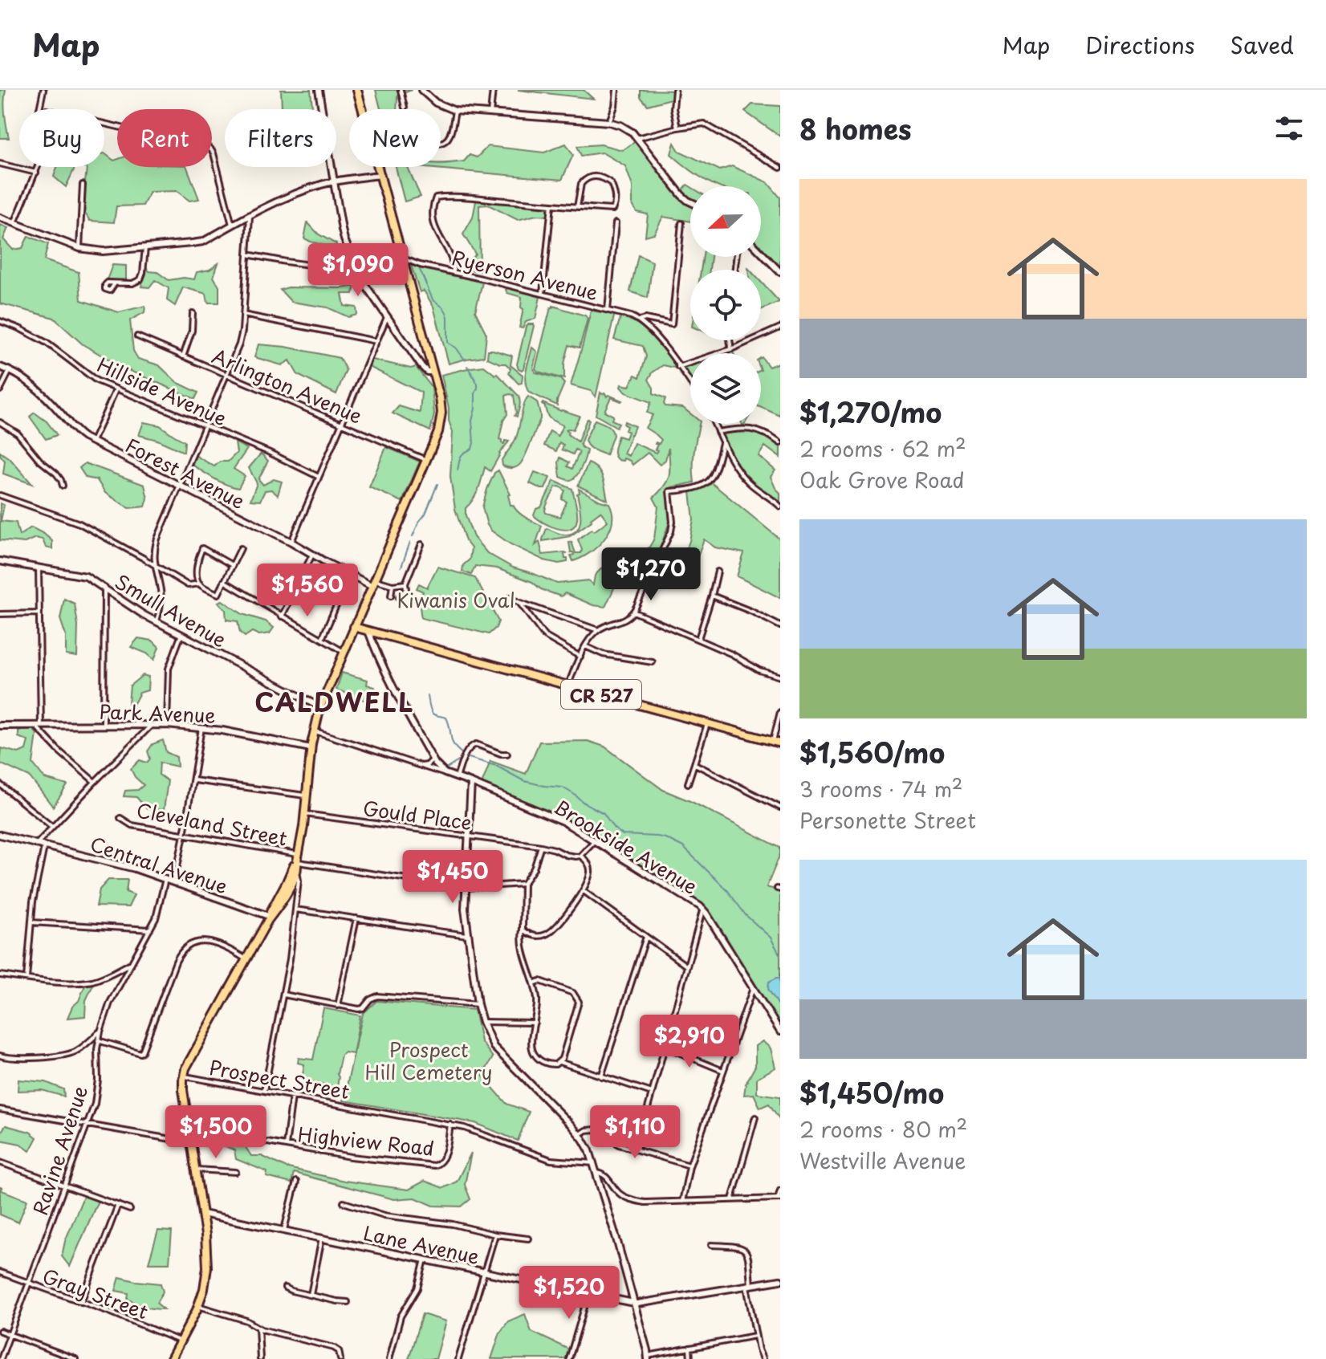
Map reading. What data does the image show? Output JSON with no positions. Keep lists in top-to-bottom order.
{
  "streets": {
    "main road": ["CR 527"],
    "street": [
      "Ryerson Avenue",
      "Arlington Avenue",
      "Hillside Avenue",
      "Forest Avenue",
      "Smull Avenue",
      "Park Avenue",
      "Gould Place",
      "Cleveland Street",
      "Brookside Avenue",
      "Central Avenue",
      "Prospect Street",
      "Highview Road",
      "Ravine Avenue",
      "Lane Avenue",
      "Gray Street"
    ]
  },
  "crossings": [
    ["Central Avenue", "Ravine Avenue"],
    ["Prospect Street", "Highview Road"],
    ["Ravine Avenue", "Gray Street"]
  ],
  "districts": ["CALDWELL"],
  "parks": ["Kiwanis Oval", "Prospect Hill Cemetery"],
  "north": "left",
  "page": {
    "header": "Map",
    "nav": ["Map", "Directions", "Saved"],
    "heading": "8 homes",
    "chip": [
      "Buy",
      "Rent",
      "Filters",
      "New"
    ],
    "list": [
      {
        "name": "$1,270/mo",
        "note": "2 rooms · 62 m² · Oak Grove Road"
      },
      {
        "name": "$1,560/mo",
        "note": "3 rooms · 74 m² · Personette Street"
      },
      {
        "name": "$1,450/mo",
        "note": "2 rooms · 80 m² · Westville Avenue"
      }
    ],
    "price": [
      "$1,090",
      "$1,270",
      "$1,560",
      "$1,450",
      "$2,910",
      "$1,500",
      "$1,110",
      "$1,520"
    ]
  }
}
